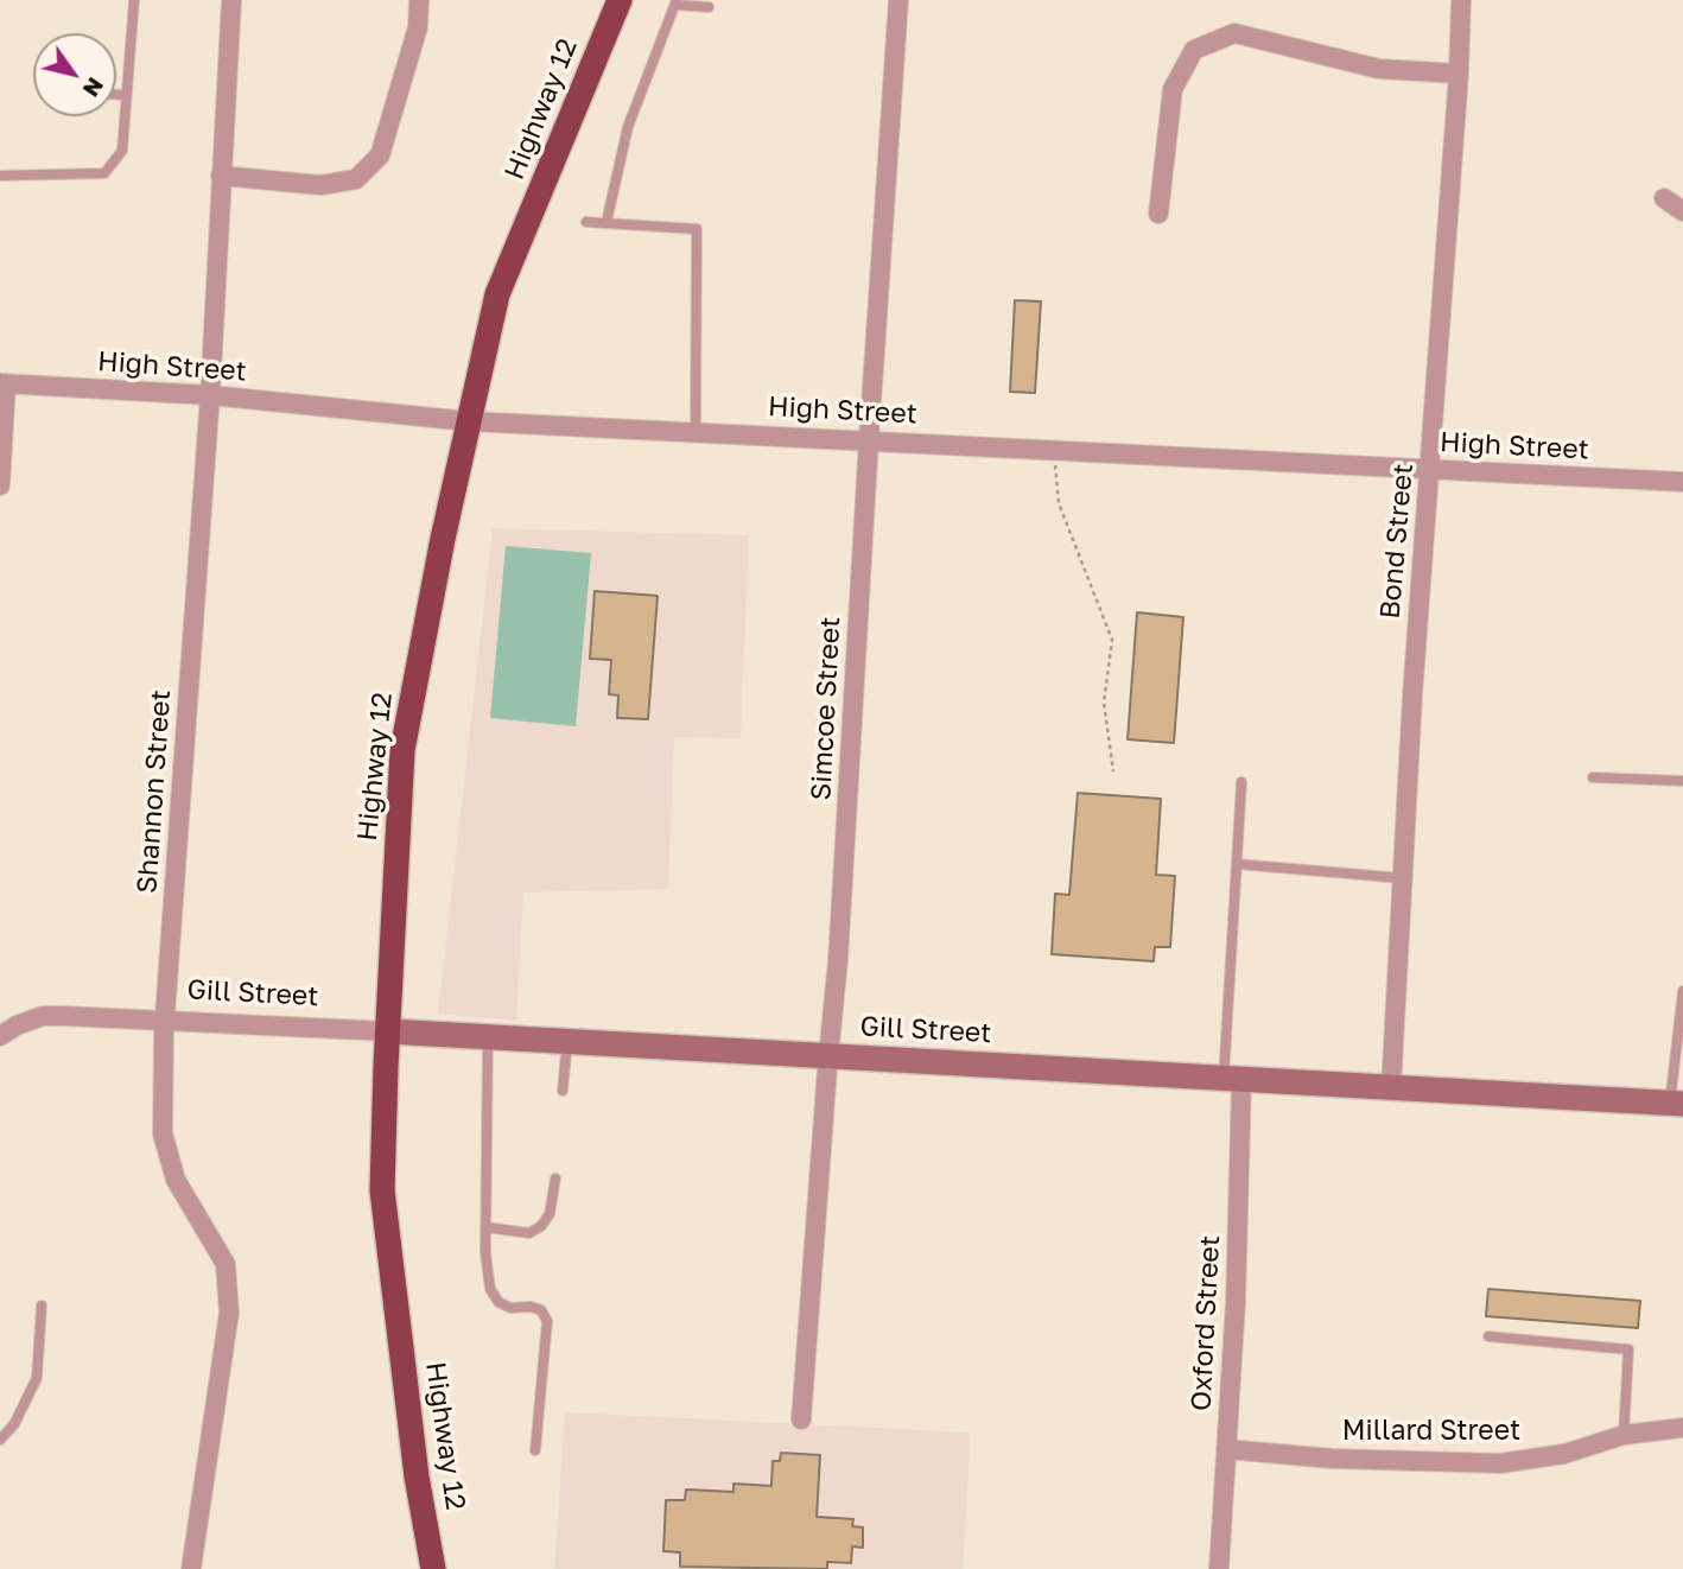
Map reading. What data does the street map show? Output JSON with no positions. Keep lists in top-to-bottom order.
{
  "streets": {
    "highway": ["Highway 12"],
    "main road": ["Gill Street"],
    "street": [
      "High Street",
      "Bond Street",
      "Simcoe Street",
      "Shannon Street",
      "Oxford Street",
      "Millard Street"
    ]
  },
  "crossings": [
    ["Highway 12", "High Street"],
    ["Highway 12", "Gill Street"],
    ["High Street", "Bond Street"],
    ["High Street", "Simcoe Street"],
    ["High Street", "Shannon Street"],
    ["Bond Street", "Gill Street"],
    ["Simcoe Street", "Gill Street"],
    ["Shannon Street", "Gill Street"],
    ["Gill Street", "Oxford Street"],
    ["Oxford Street", "Millard Street"]
  ],
  "north": "bottom right"
}
